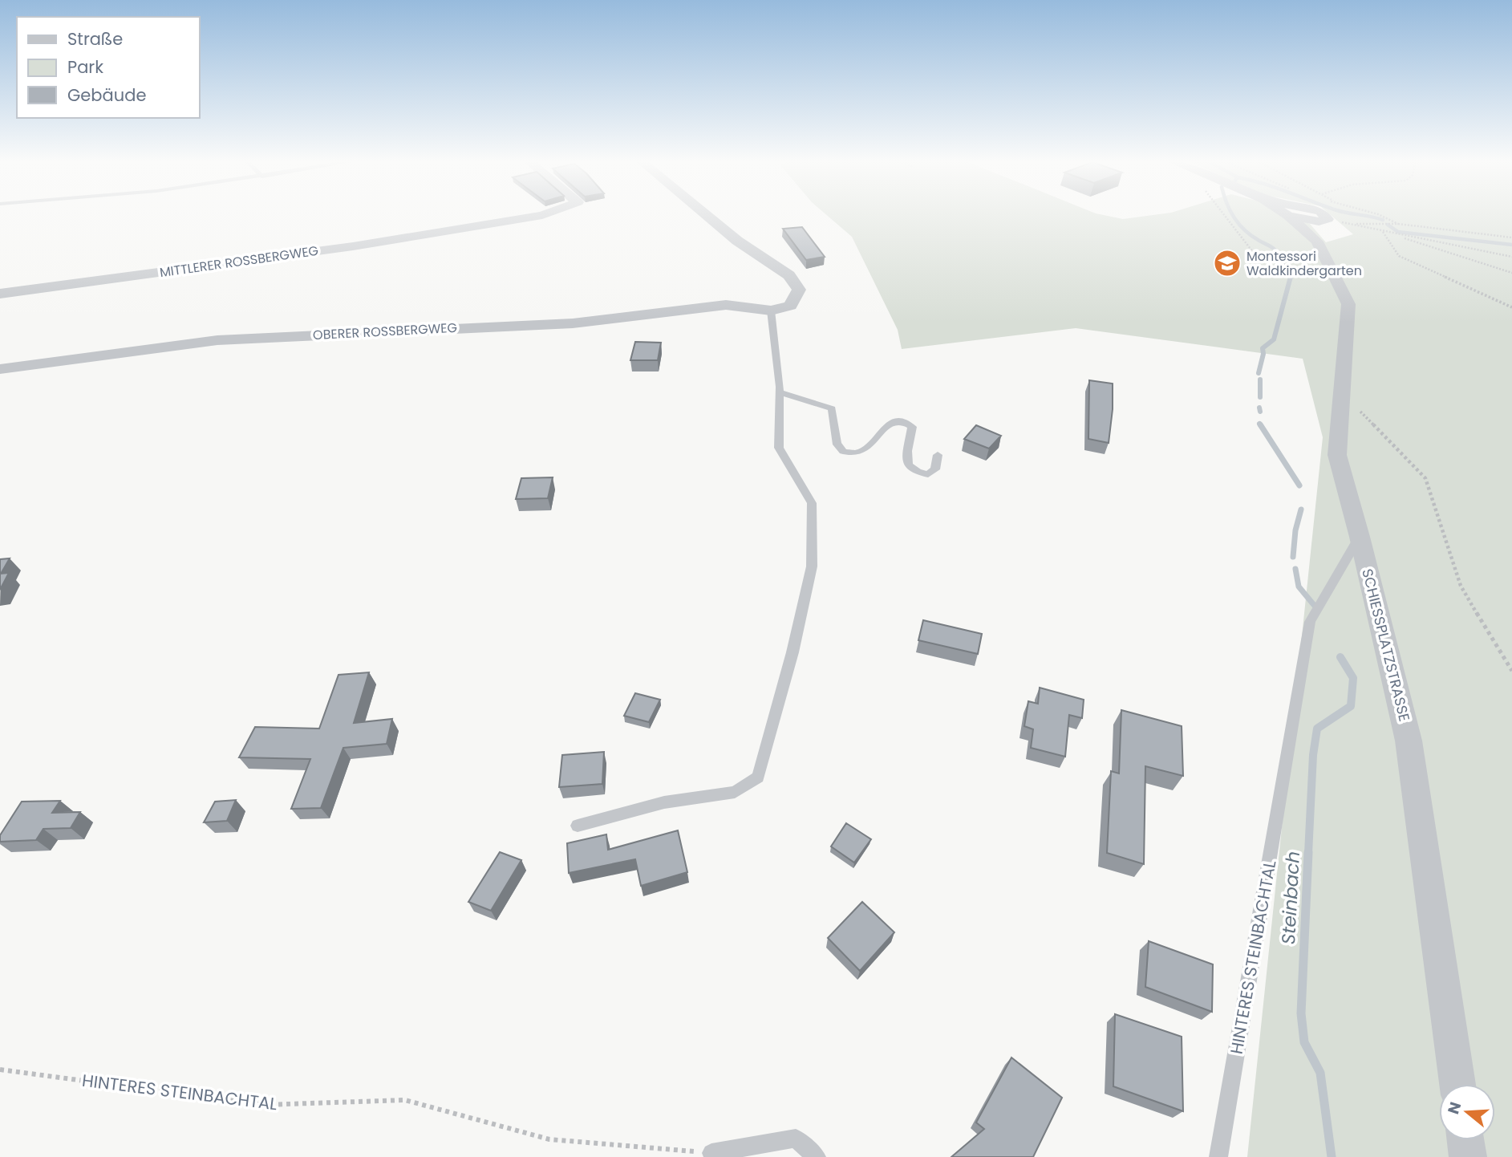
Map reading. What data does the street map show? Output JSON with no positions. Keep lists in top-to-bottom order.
{
  "streets": {
    "street": ["MITTLERER ROSSBERGWEG", "OBERER ROSSBERGWEG", "SCHIESSPLATZSTRASSE"],
    "lane": ["HINTERES STEINBACHTAL"]
  },
  "crossings": [
    ["SCHIESSPLATZSTRASSE", "HINTERES STEINBACHTAL"]
  ],
  "water": ["Steinbach"],
  "places": {
    "school or university": ["Montessori Waldkindergarten"]
  },
  "legend": ["Straße", "Park", "Gebäude"],
  "north": "left"
}
